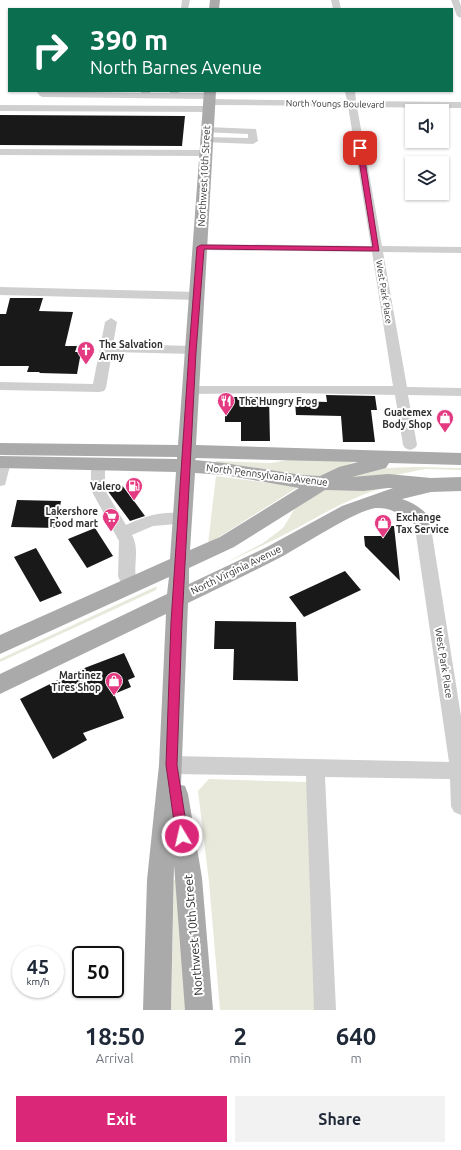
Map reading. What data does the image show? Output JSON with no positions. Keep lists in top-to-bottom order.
{
  "streets": {
    "main road": ["Northwest 10th Street", "North Pennsylvania Avenue", "North Virginia Avenue"],
    "street": ["North Youngs Boulevard", "West Park Place"]
  },
  "crossings": [
    ["North Youngs Boulevard", "Northwest 10th Street"],
    ["North Youngs Boulevard", "West Park Place"],
    ["Northwest 10th Street", "North Pennsylvania Avenue"],
    ["Northwest 10th Street", "North Virginia Avenue"],
    ["West Park Place", "North Pennsylvania Avenue"],
    ["North Pennsylvania Avenue", "North Virginia Avenue"]
  ],
  "places": {
    "church": ["The Salvation Army"],
    "restaurant": ["The Hungry Frog"],
    "shop": ["Guatemex Body Shop", "Exchange Tax Service", "Martinez Tires Shop"],
    "fuel station": ["Valero"],
    "supermarket": ["Lakershore Food mart"]
  },
  "page": {
    "turn": ["390 m", "North Barnes Avenue"],
    "speed": "45 km/h",
    "limit": "50",
    "eta": [
      "18:50",
      "Arrival",
      "2",
      "min",
      "640",
      "m"
    ],
    "buttons": ["Exit", "Share"]
  }
}
